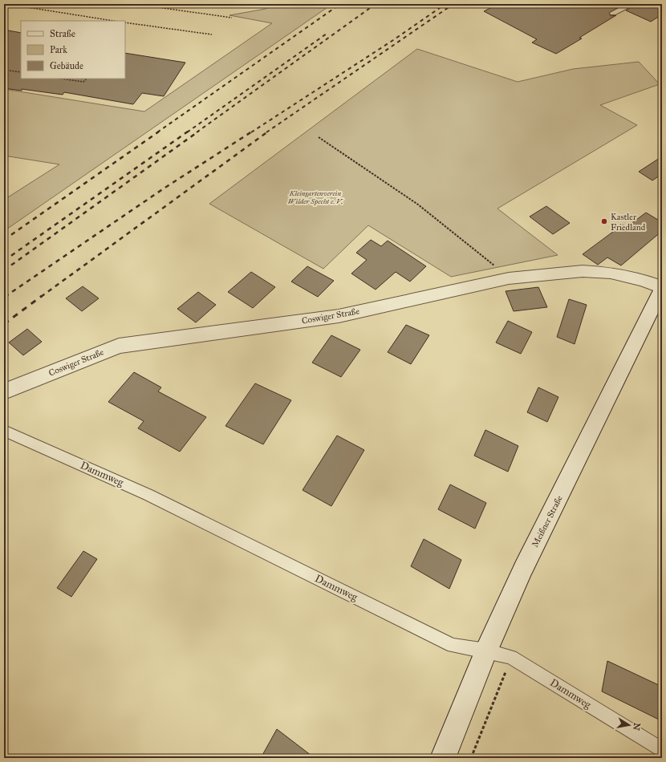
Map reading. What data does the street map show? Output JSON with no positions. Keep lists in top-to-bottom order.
{
  "streets": {
    "street": ["Coswiger Straße", "Meißner Straße"],
    "lane": ["Dammweg"]
  },
  "crossings": [
    ["Coswiger Straße", "Meißner Straße"],
    ["Dammweg", "Meißner Straße"]
  ],
  "parks": ["Kleingartenverein Wilder Specht e. V."],
  "places": ["Kastler Friedland"],
  "legend": ["Straße", "Park", "Gebäude"],
  "north": "right"
}
